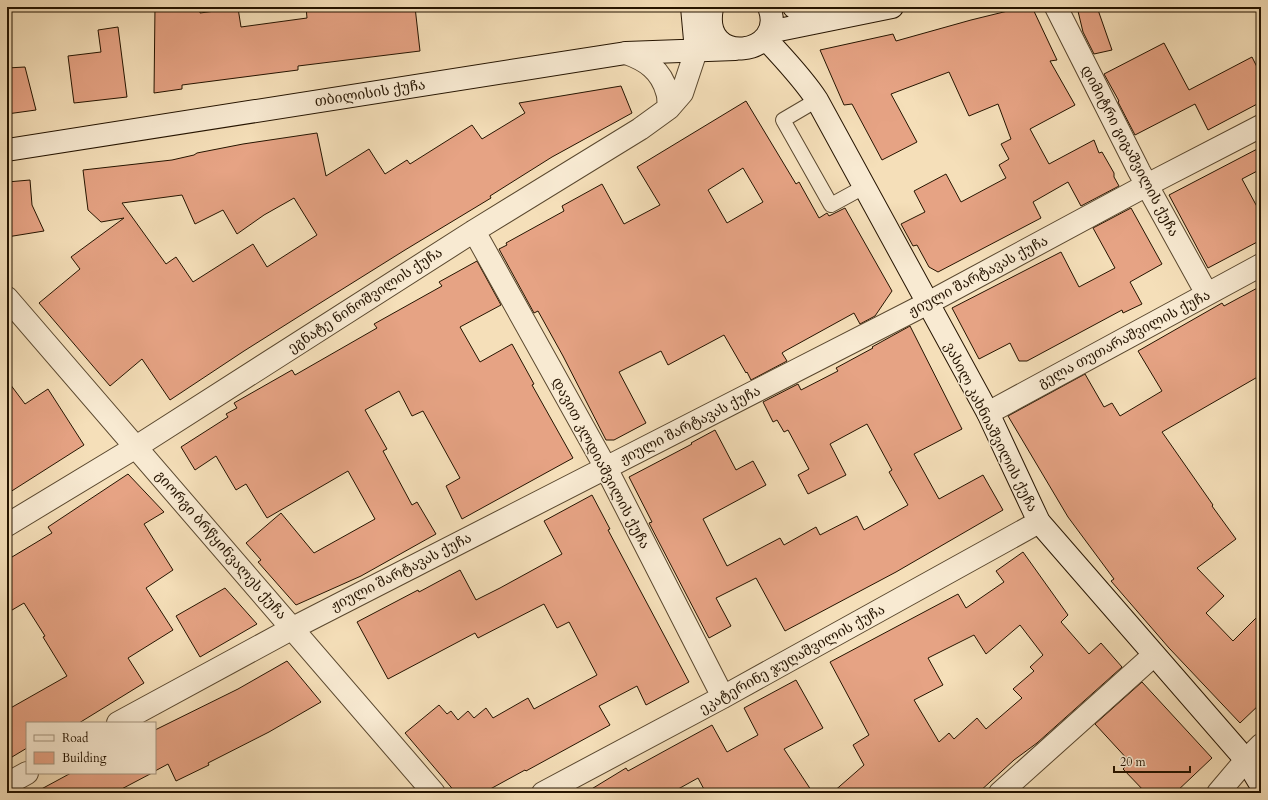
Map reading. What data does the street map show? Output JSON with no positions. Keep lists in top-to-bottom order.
{
  "streets": {
    "street": [
      "თბილისის ქუჩა",
      "დიმიტრი გიგაშვილის ქუჩა",
      "ჟიული შარტავას ქუჩა",
      "ეგნატე ნინოშვილის ქუჩა",
      "გელა თუთარაშვილის ქუჩა",
      "ვასილ კახნიაშვილის ქუჩა",
      "დავით კლდიაშვილის ქუჩა",
      "გიორგი ბრწყინვალეს ქუჩა",
      "ეკატერინე ჯუღაშვილის ქუჩა"
    ]
  },
  "crossings": [
    ["თბილისის ქუჩა", "ეგნატე ნინოშვილის ქუჩა"],
    ["თბილისის ქუჩა", "ვასილ კახნიაშვილის ქუჩა"],
    ["დიმიტრი გიგაშვილის ქუჩა", "ჟიული შარტავას ქუჩა"],
    ["დიმიტრი გიგაშვილის ქუჩა", "გელა თუთარაშვილის ქუჩა"],
    ["ჟიული შარტავას ქუჩა", "ვასილ კახნიაშვილის ქუჩა"],
    ["ჟიული შარტავას ქუჩა", "დავით კლდიაშვილის ქუჩა"],
    ["ჟიული შარტავას ქუჩა", "გიორგი ბრწყინვალეს ქუჩა"],
    ["ეგნატე ნინოშვილის ქუჩა", "დავით კლდიაშვილის ქუჩა"],
    ["ეგნატე ნინოშვილის ქუჩა", "გიორგი ბრწყინვალეს ქუჩა"],
    ["გელა თუთარაშვილის ქუჩა", "ვასილ კახნიაშვილის ქუჩა"],
    ["ვასილ კახნიაშვილის ქუჩა", "ეკატერინე ჯუღაშვილის ქუჩა"],
    ["დავით კლდიაშვილის ქუჩა", "ეკატერინე ჯუღაშვილის ქუჩა"]
  ],
  "legend": ["Road", "Building"],
  "scale_bar": "20 m"
}
